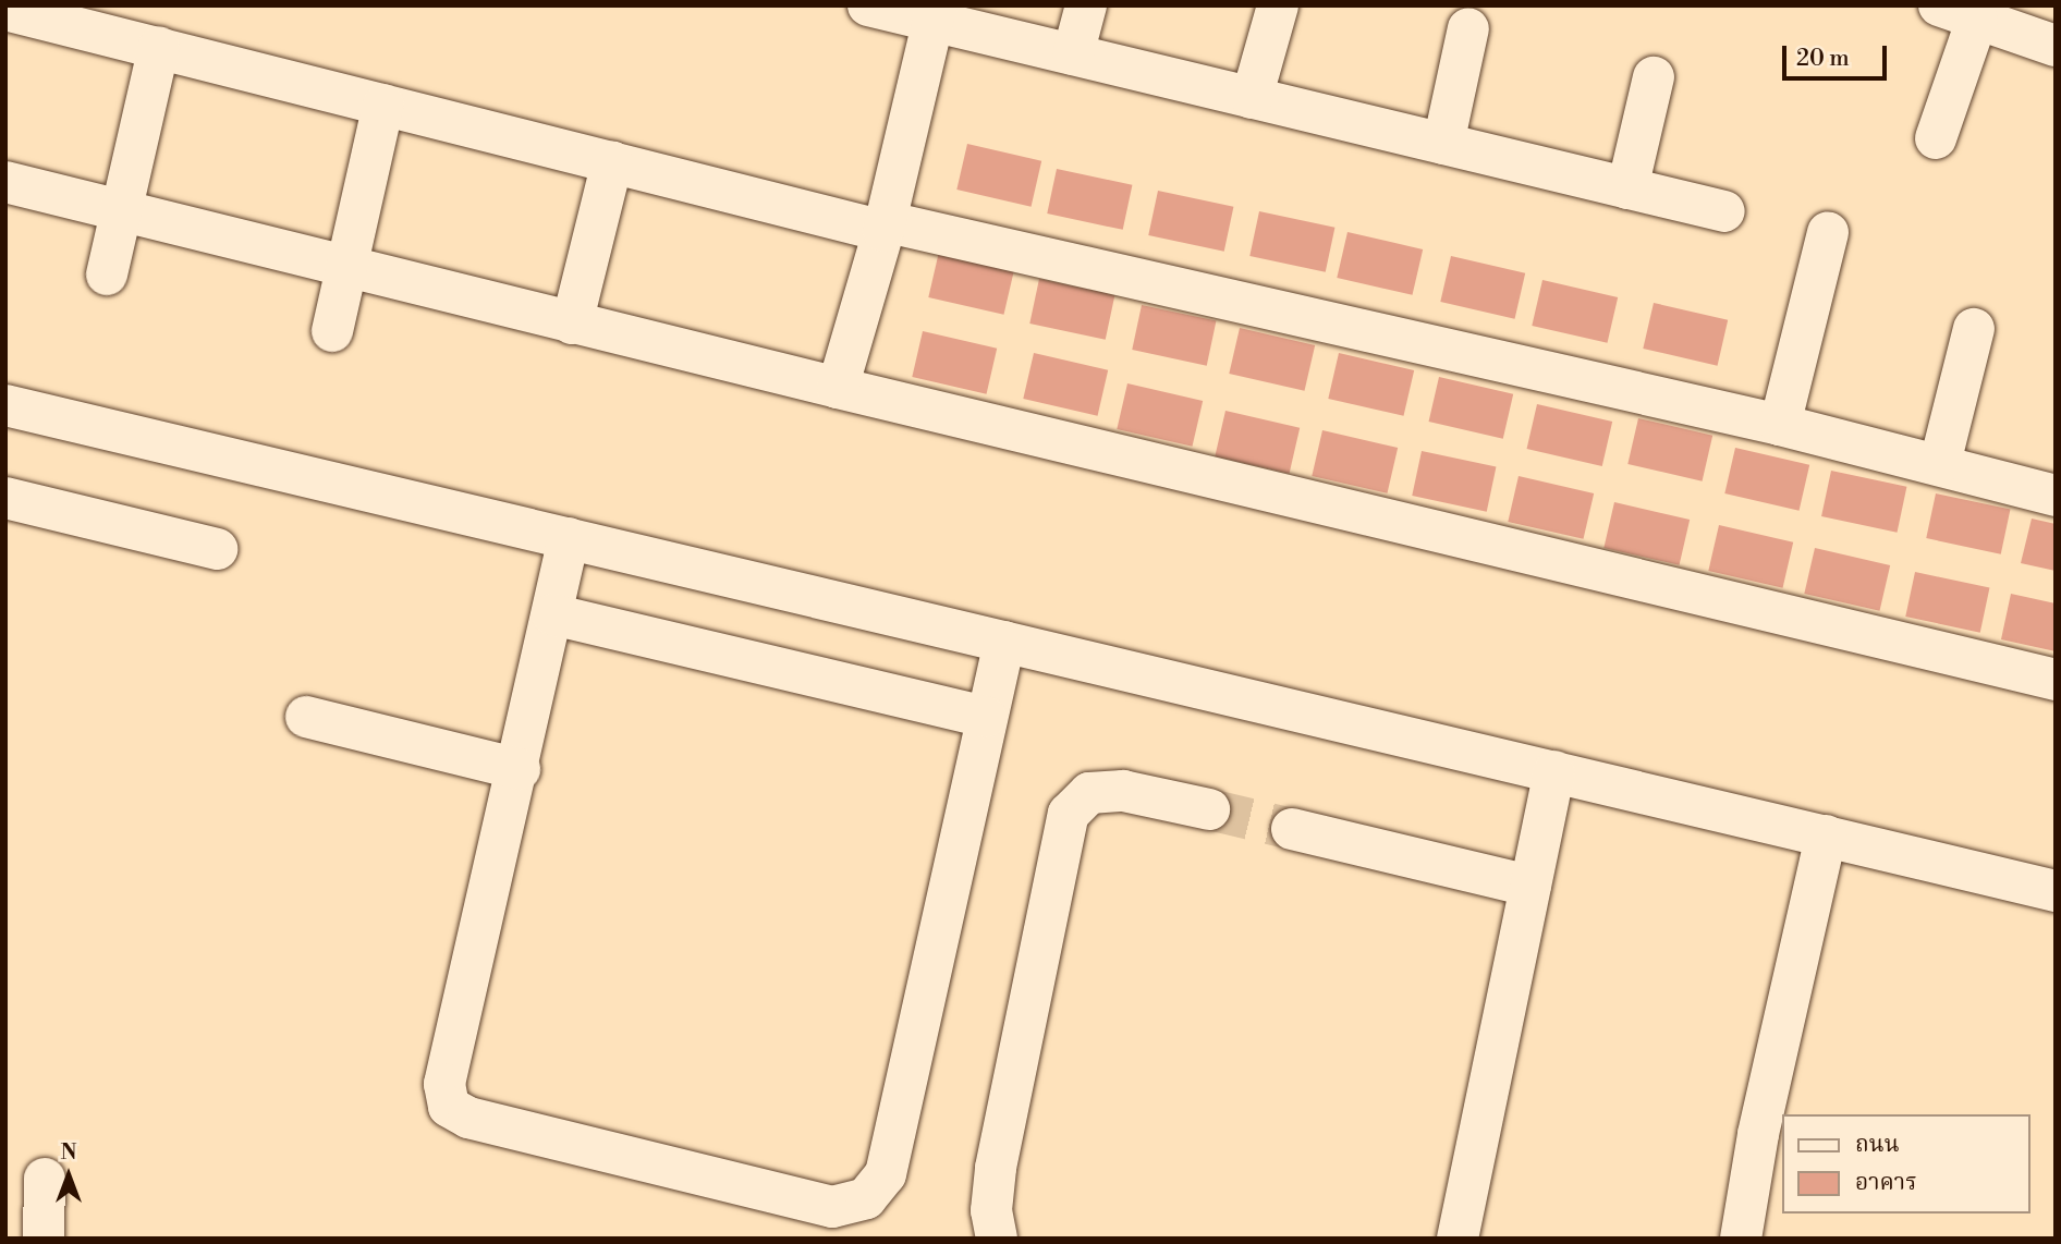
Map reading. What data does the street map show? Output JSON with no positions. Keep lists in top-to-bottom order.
{
  "legend": ["ถนน", "อาคาร"],
  "scale_bar": "20 m",
  "north": "top"
}
